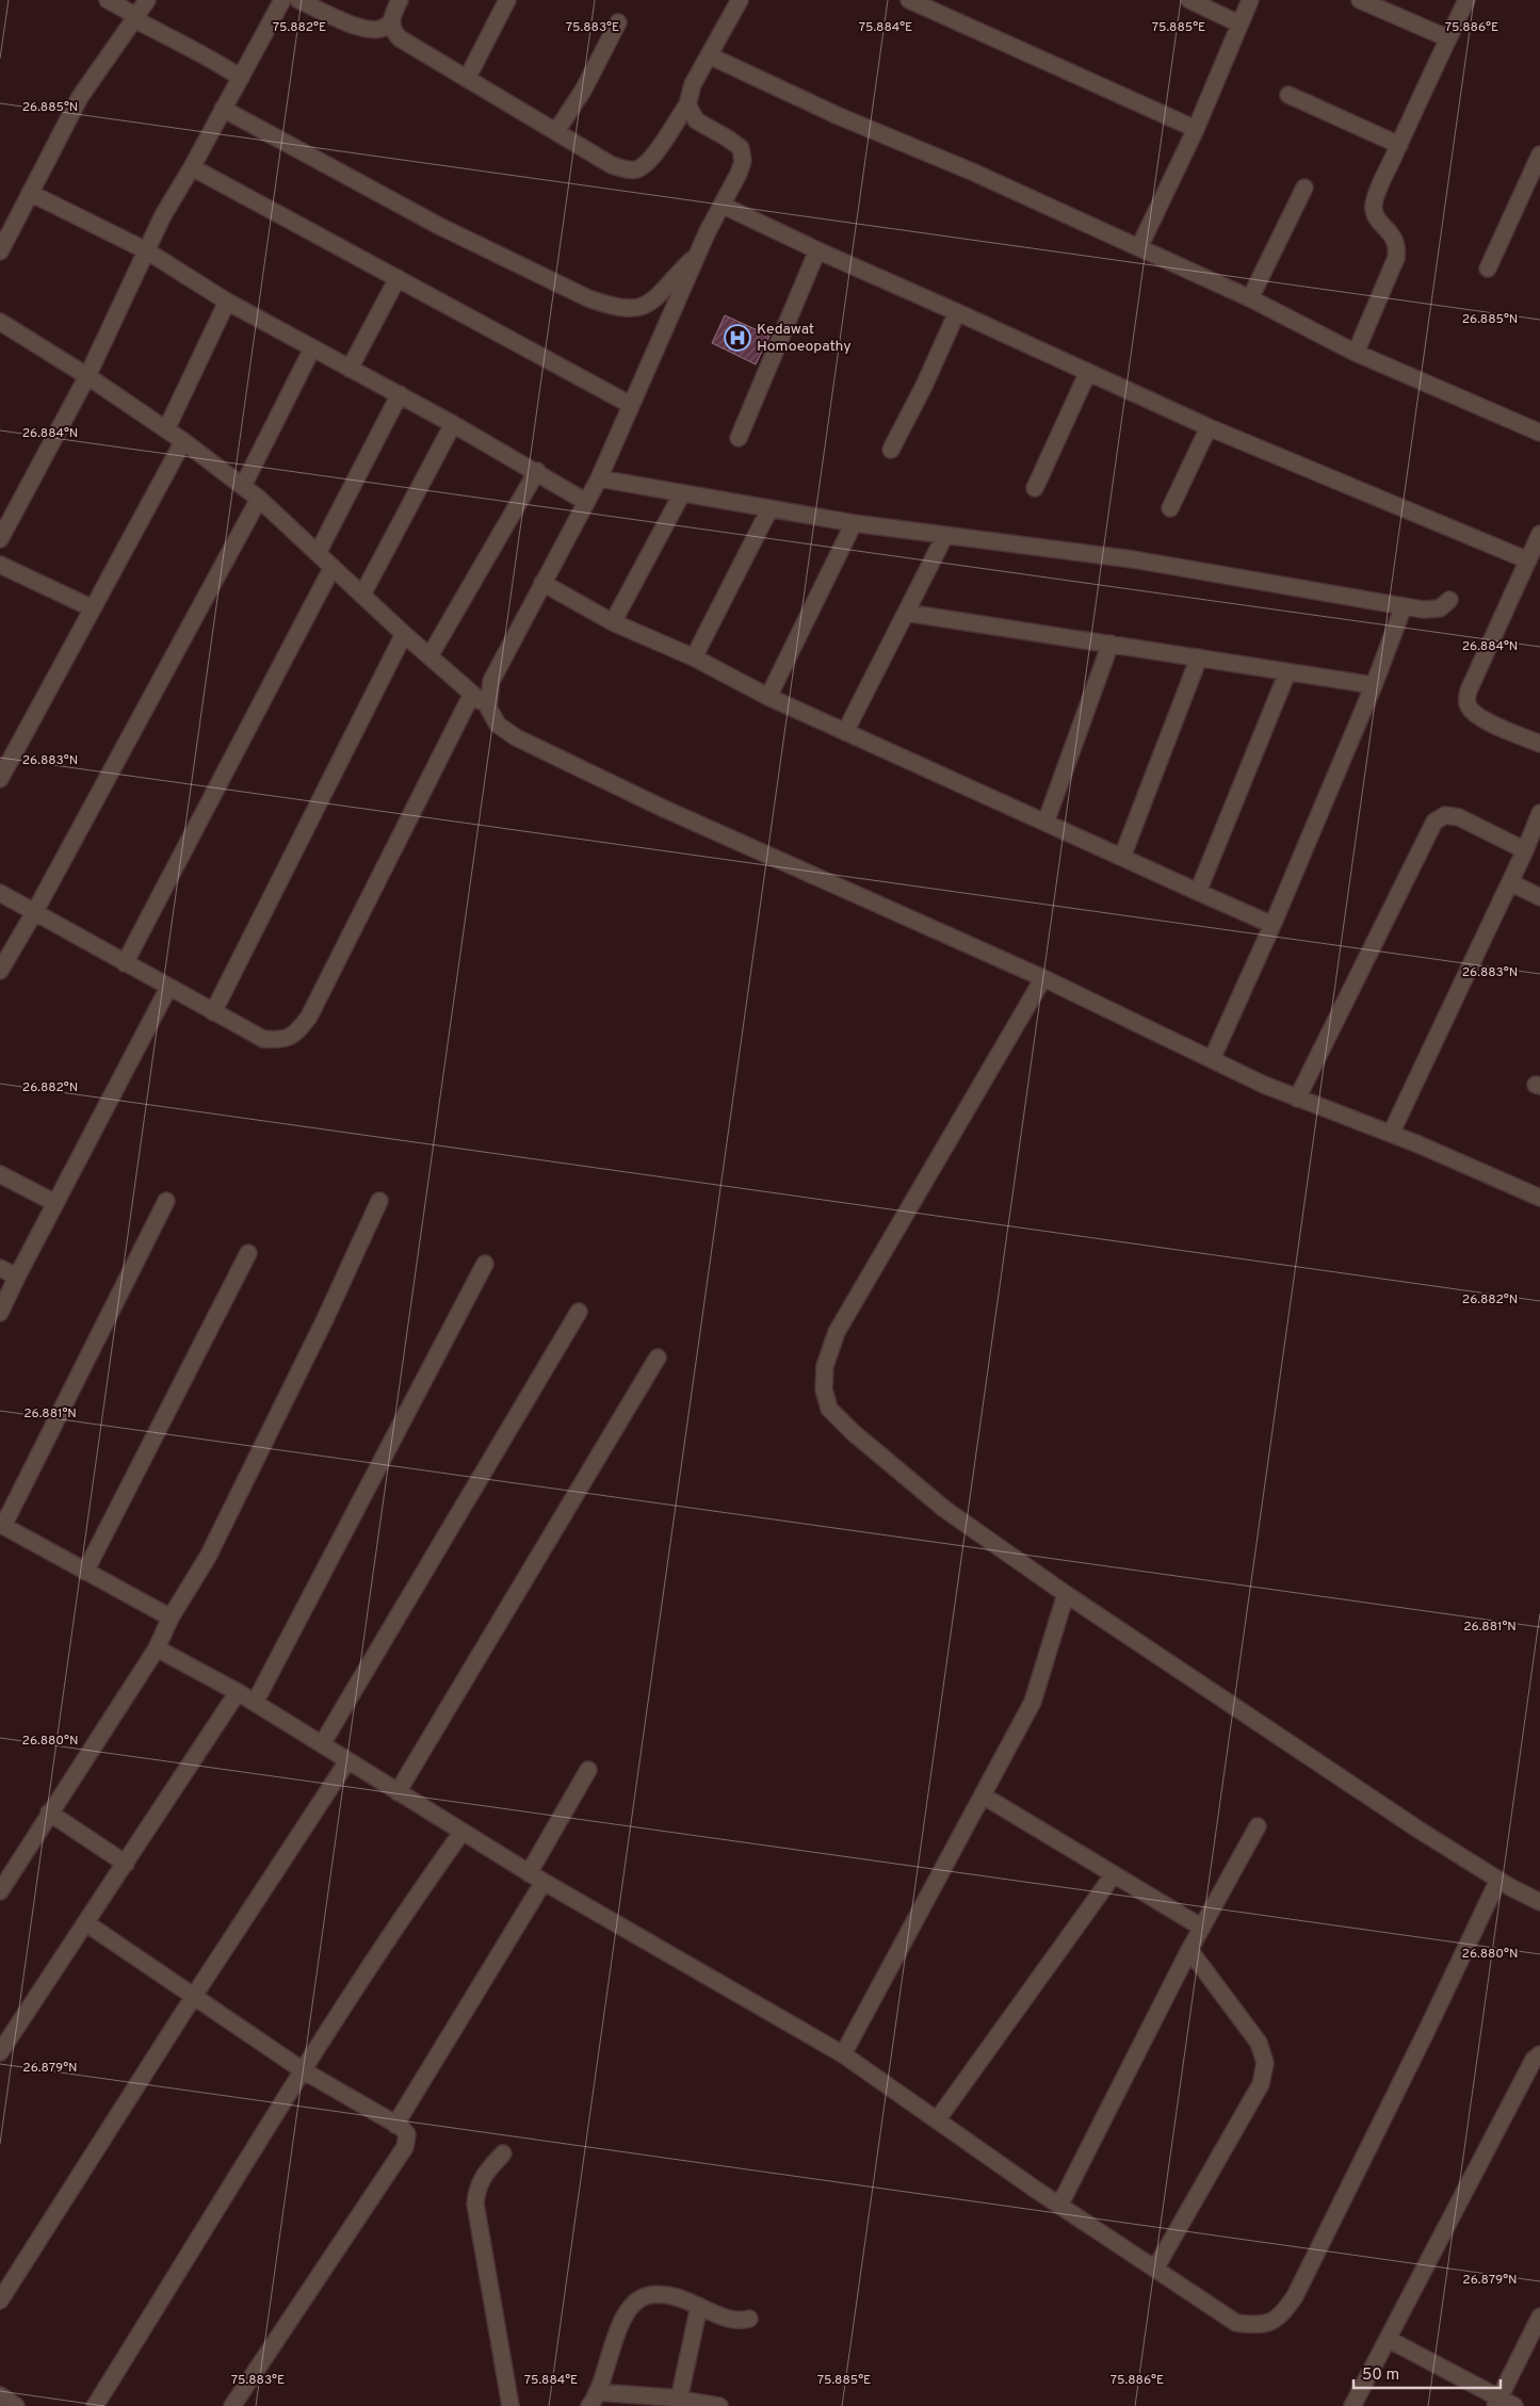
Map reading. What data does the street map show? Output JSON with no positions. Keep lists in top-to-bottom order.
{
  "places": {
    "hospital": ["Kedawat Homoeopathy"]
  },
  "scale_bar": "50 m",
  "coordinates": [
    "75.882°E",
    "75.883°E",
    "75.884°E",
    "75.885°E",
    "75.886°E",
    "26.885°N",
    "26.884°N",
    "26.883°N",
    "26.882°N",
    "26.881°N",
    "26.880°N",
    "26.879°N"
  ]
}
